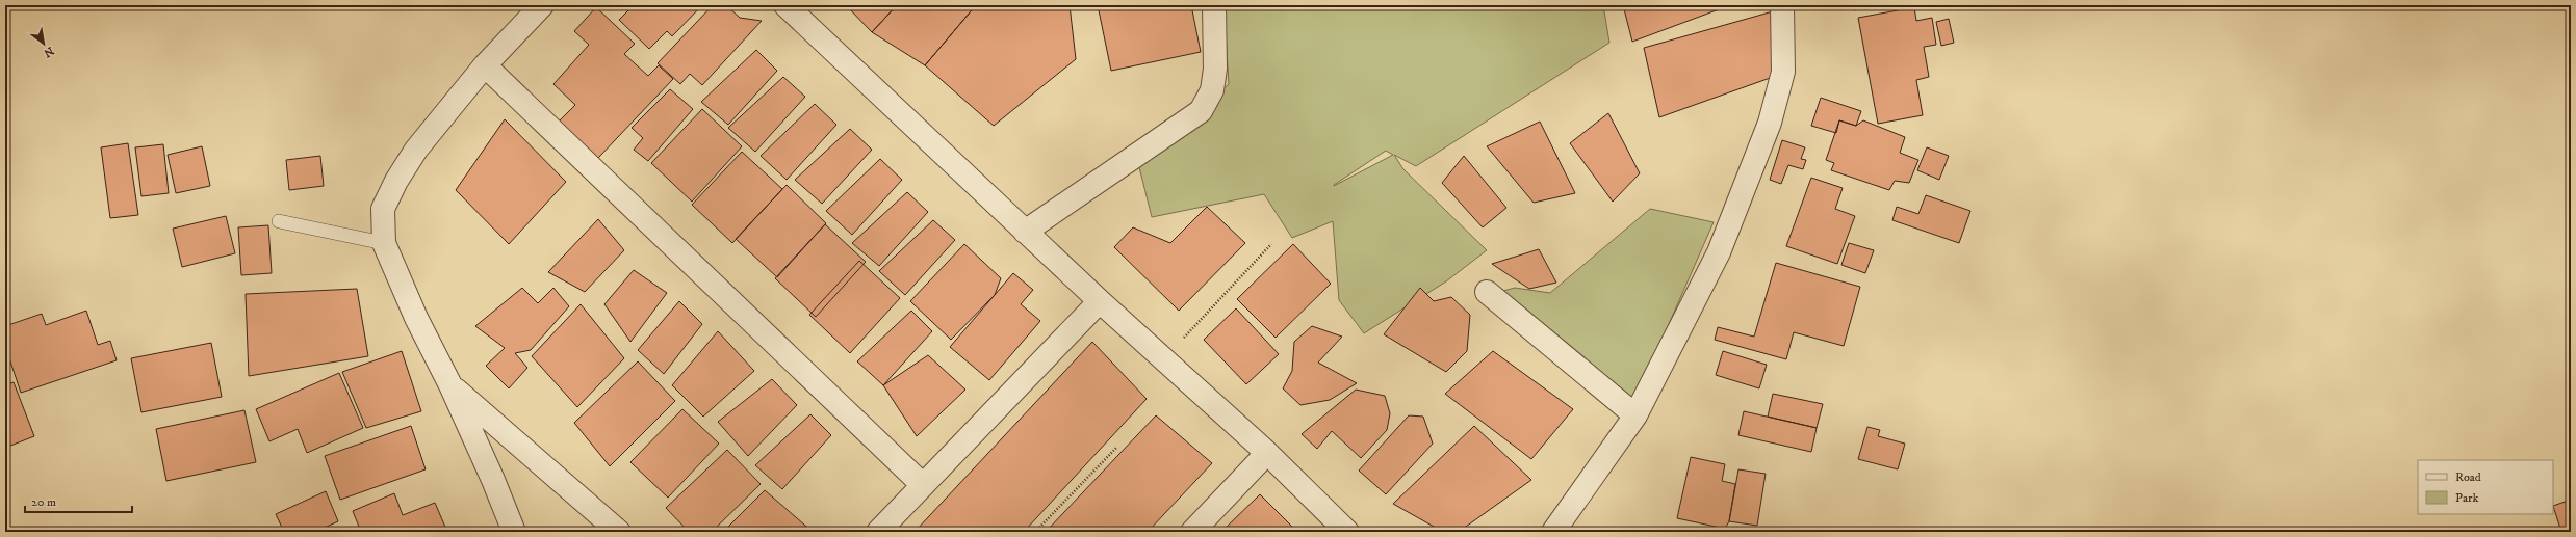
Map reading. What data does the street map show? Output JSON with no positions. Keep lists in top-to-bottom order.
{
  "legend": ["Road", "Park"],
  "scale_bar": "20 m",
  "north": "bottom right"
}
